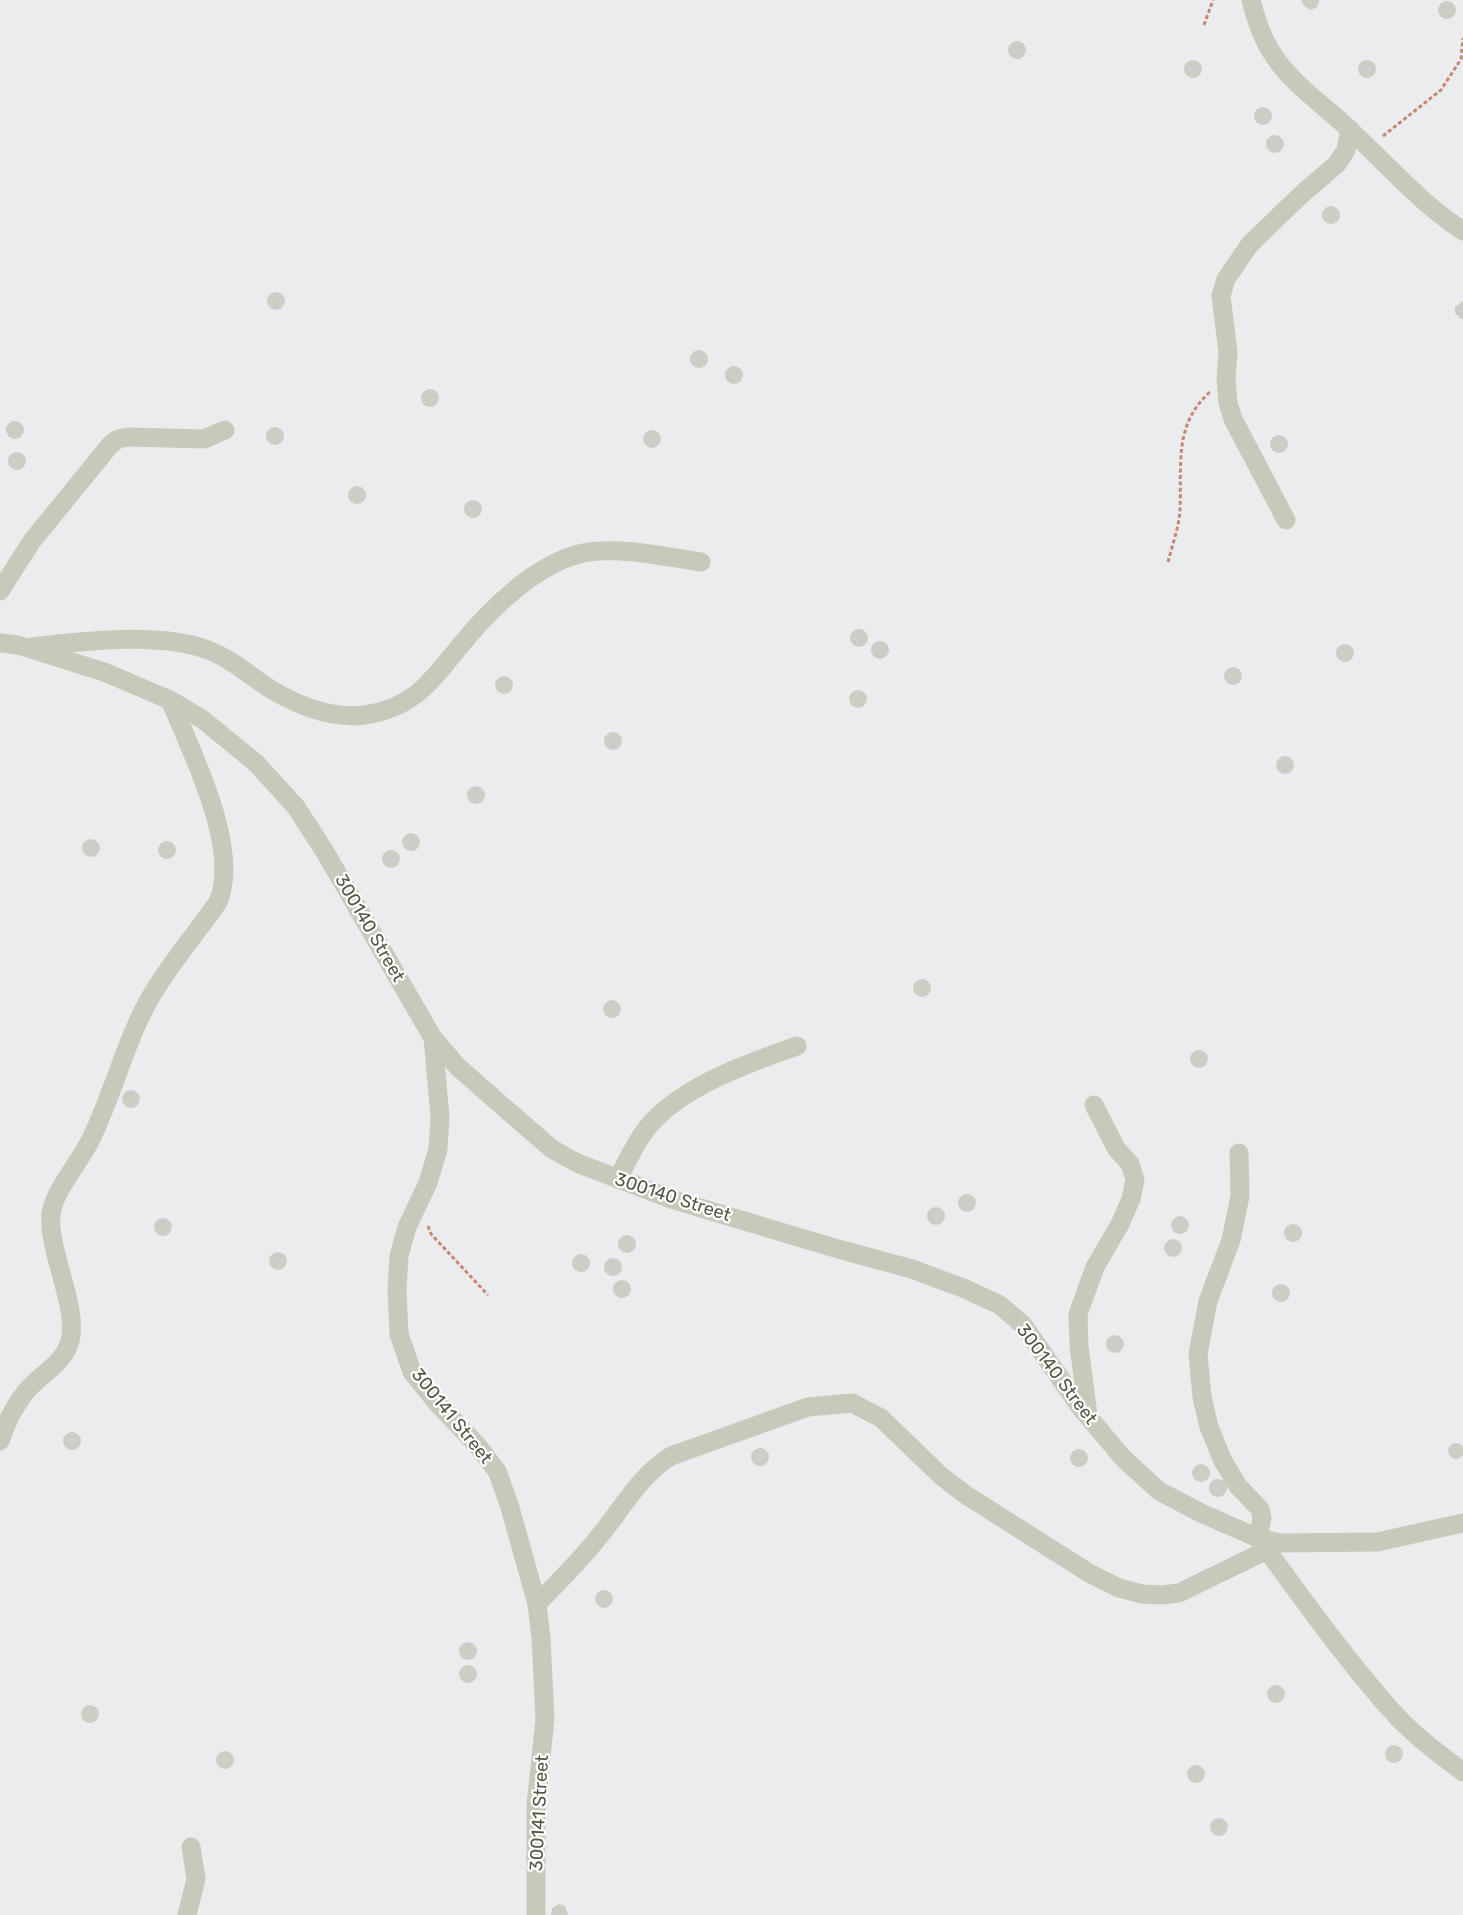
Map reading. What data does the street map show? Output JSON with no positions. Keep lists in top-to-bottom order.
{
  "streets": {
    "street": ["300140 Street", "300141 Street"]
  },
  "crossings": [
    ["300140 Street", "300141 Street"]
  ]
}
